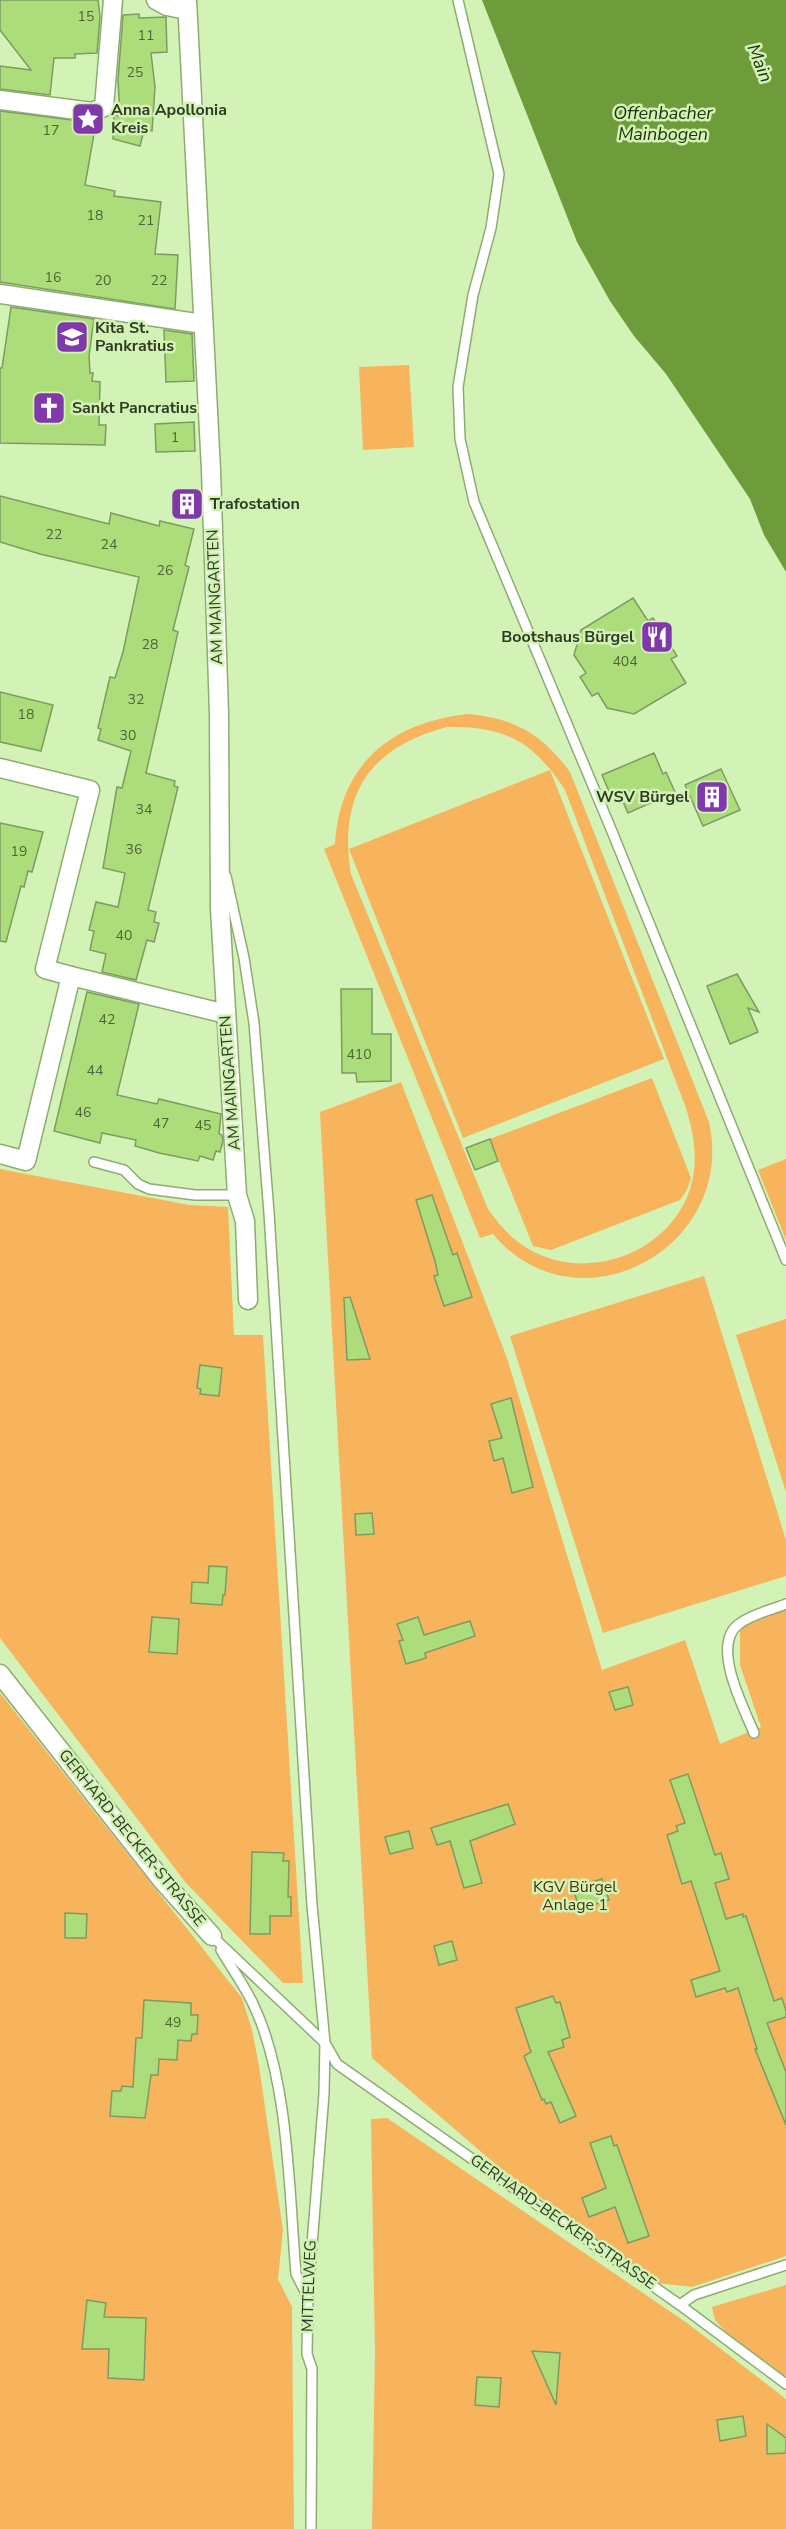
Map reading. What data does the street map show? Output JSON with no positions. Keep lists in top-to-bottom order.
{
  "streets": {
    "street": ["AM MAINGARTEN", "GERHARD-BECKER-STRASSE"],
    "lane": ["MITTELWEG"]
  },
  "crossings": [
    ["AM MAINGARTEN", "MITTELWEG"],
    ["GERHARD-BECKER-STRASSE", "MITTELWEG"]
  ],
  "water": ["Main", "Offenbacher Mainbogen"],
  "parks": ["KGV Bürgel Anlage 1"],
  "places": {
    "place": ["Anna Apollonia Kreis"],
    "school or university": ["Kita St. Pankratius"],
    "church": ["Sankt Pancratius"],
    "building": ["Trafostation", "WSV Bürgel"],
    "restaurant": ["Bootshaus Bürgel"]
  },
  "house_numbers": [
    "15",
    "11",
    "25",
    "17",
    "18",
    "21",
    "16",
    "20",
    "22",
    "1",
    "22",
    "24",
    "26",
    "28",
    "404",
    "32",
    "18",
    "30",
    "34",
    "36",
    "19",
    "40",
    "42",
    "410",
    "44",
    "46",
    "47",
    "45",
    "49"
  ]
}
